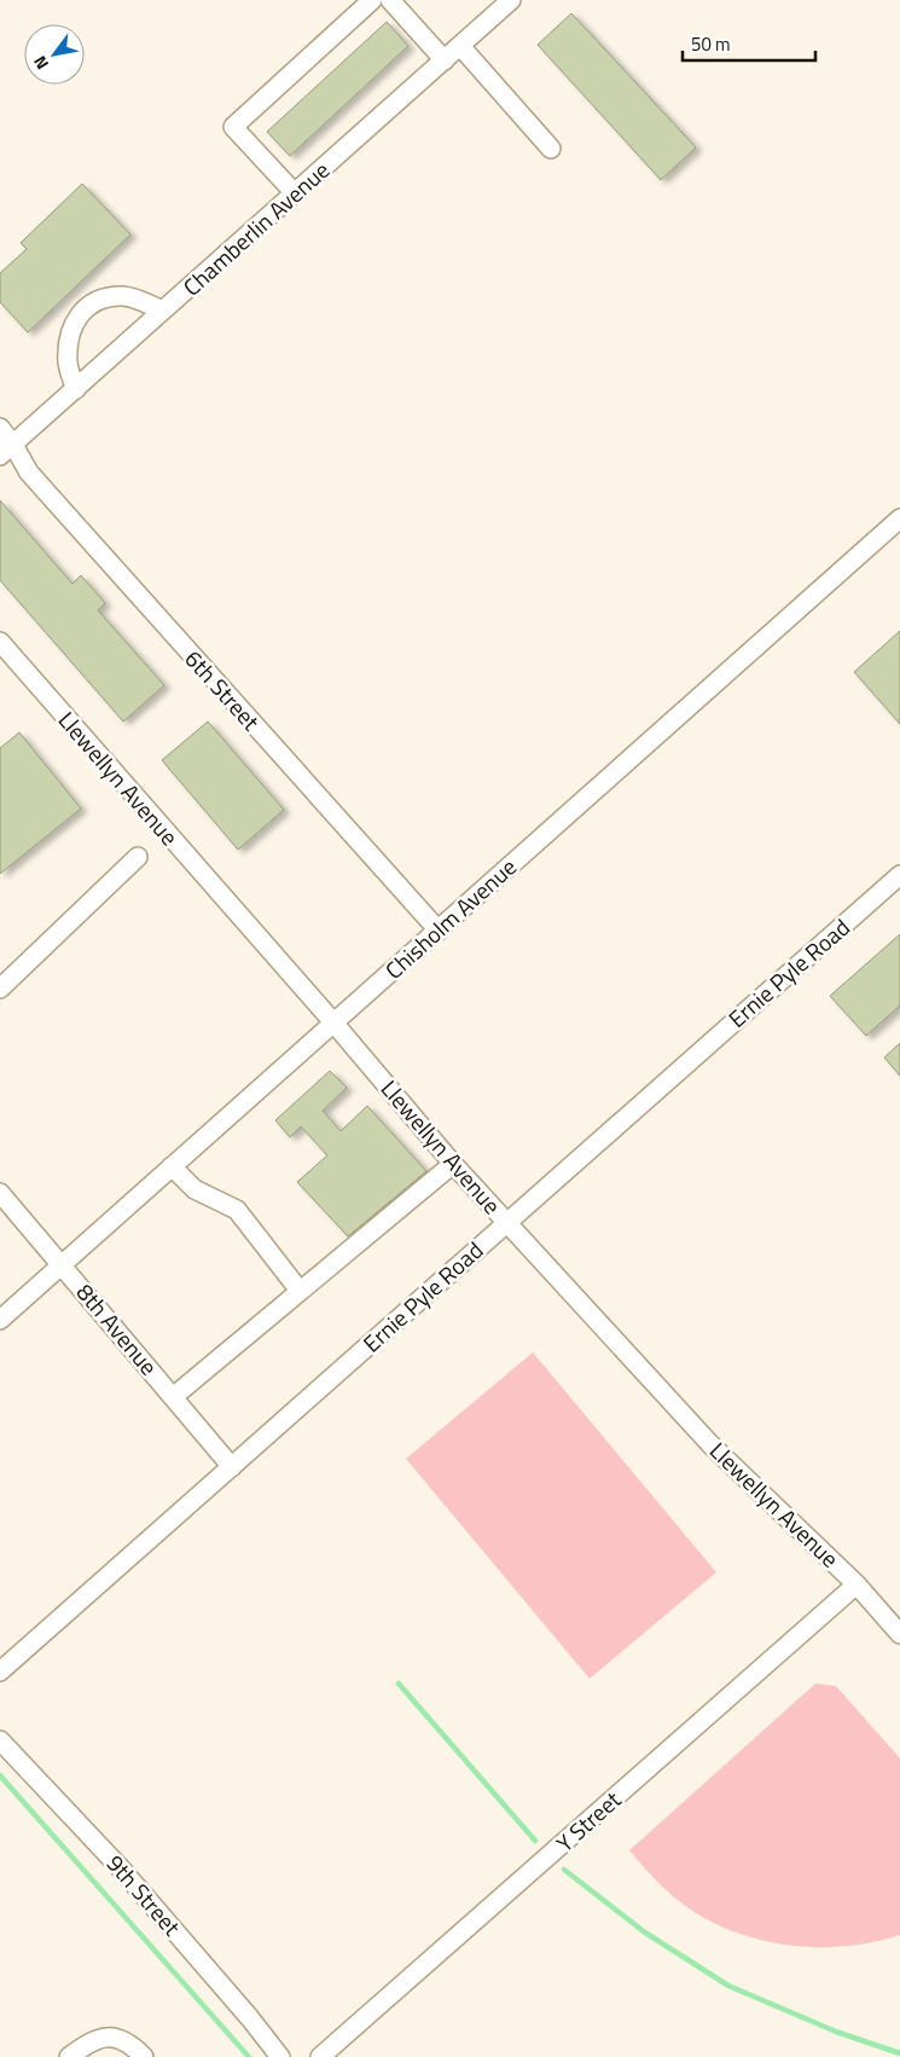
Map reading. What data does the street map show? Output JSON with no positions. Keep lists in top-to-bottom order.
{
  "streets": {
    "street": [
      "Chamberlin Avenue",
      "6th Street",
      "Llewellyn Avenue",
      "Chisholm Avenue",
      "Ernie Pyle Road",
      "8th Avenue",
      "Y Street",
      "9th Street"
    ]
  },
  "crossings": [
    ["Chamberlin Avenue", "6th Street"],
    ["6th Street", "Chisholm Avenue"],
    ["Llewellyn Avenue", "Chisholm Avenue"],
    ["Llewellyn Avenue", "Ernie Pyle Road"],
    ["Llewellyn Avenue", "Y Street"],
    ["Chisholm Avenue", "8th Avenue"],
    ["Ernie Pyle Road", "8th Avenue"]
  ],
  "scale_bar": "50 m",
  "north": "bottom left"
}
